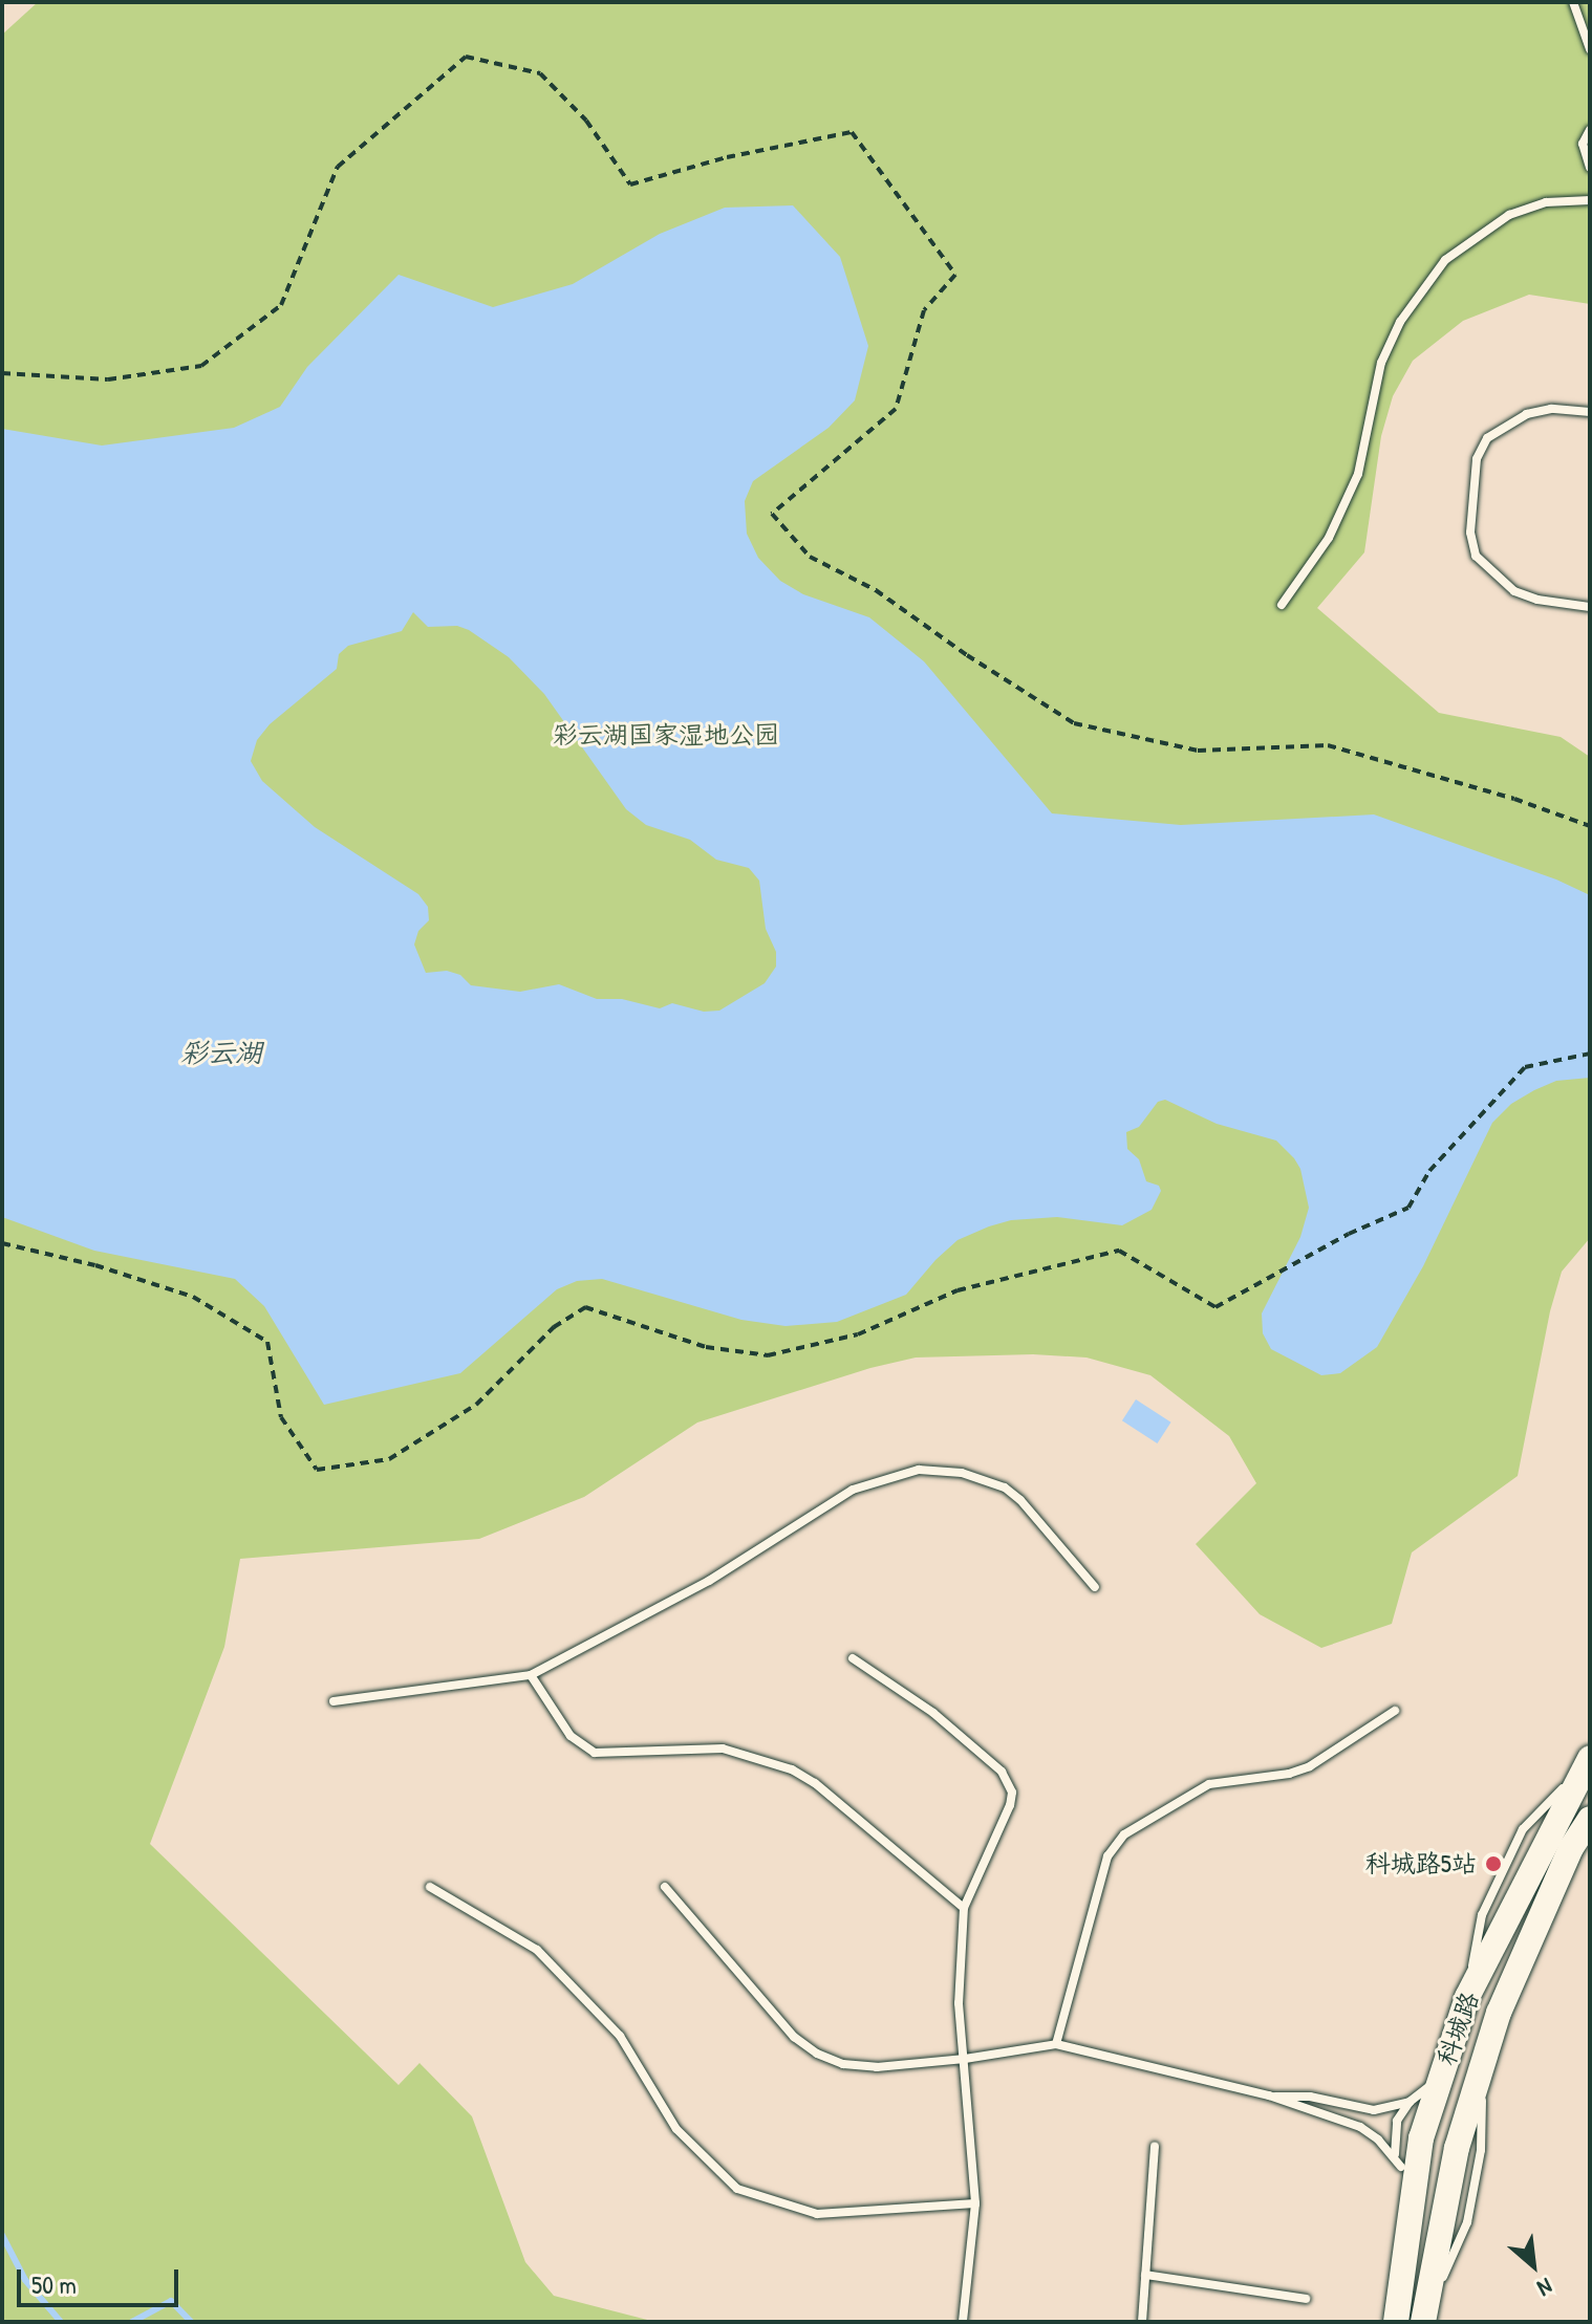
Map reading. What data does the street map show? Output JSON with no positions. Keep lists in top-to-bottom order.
{
  "streets": {
    "main road": ["科城路"]
  },
  "water": ["彩云湖"],
  "parks": ["彩云湖国家湿地公园"],
  "places": ["科城路5站"],
  "scale_bar": "50 m",
  "north": "bottom right"
}
